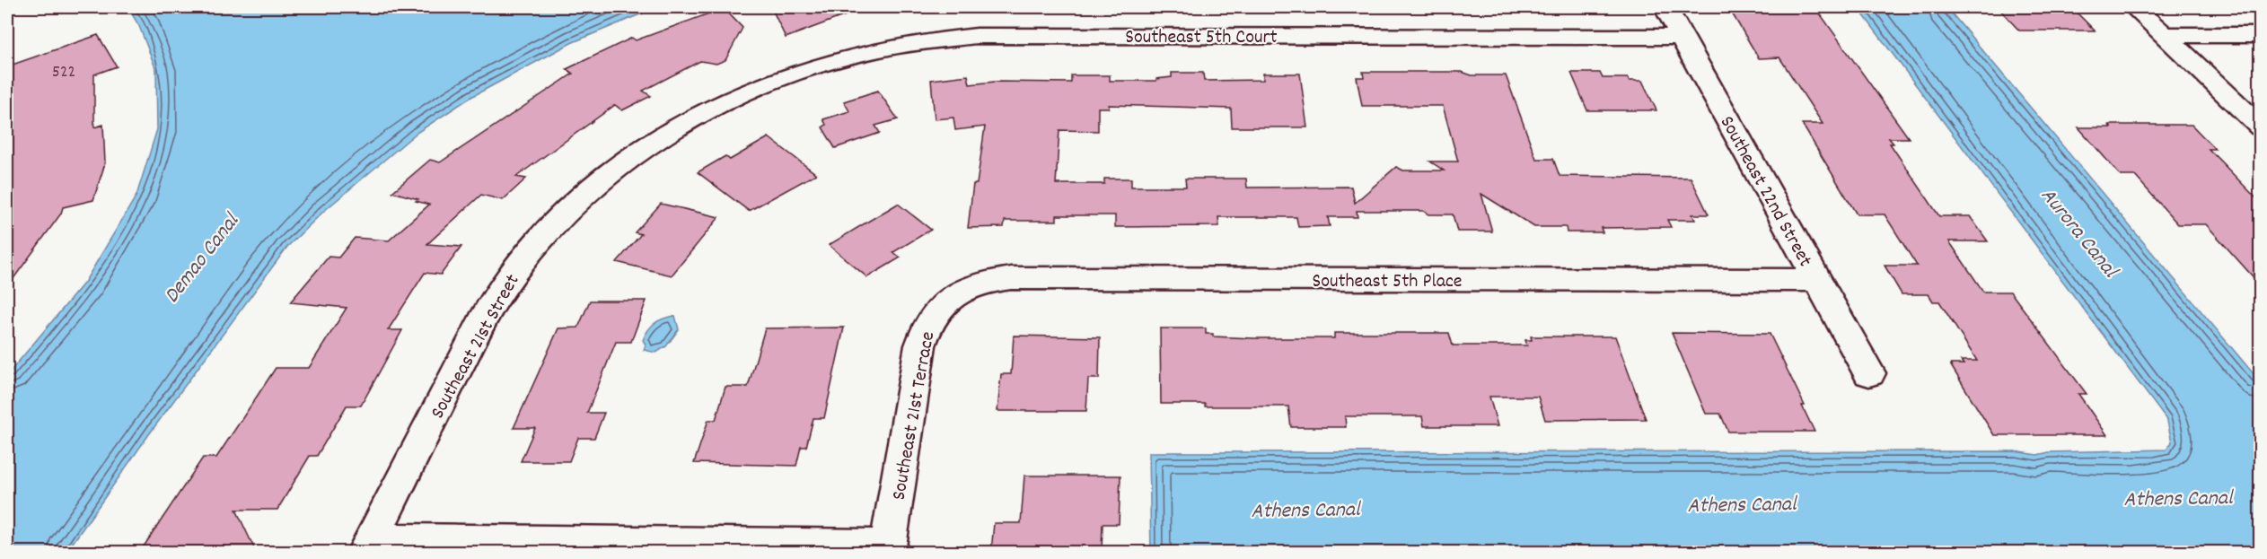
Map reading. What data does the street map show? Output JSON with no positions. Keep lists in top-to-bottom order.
{
  "streets": {
    "street": [
      "Southeast 5th Court",
      "Southeast 22nd Street",
      "Southeast 5th Place",
      "Southeast 21st Street",
      "Southeast 21st Terrace"
    ]
  },
  "crossings": [
    ["Southeast 5th Court", "Southeast 22nd Street"],
    ["Southeast 5th Court", "Southeast 21st Street"],
    ["Southeast 22nd Street", "Southeast 5th Place"],
    ["Southeast 5th Place", "Southeast 21st Terrace"]
  ],
  "water": ["Aurora Canal", "Demao Canal", "Athens Canal"],
  "house_numbers": ["522"]
}
